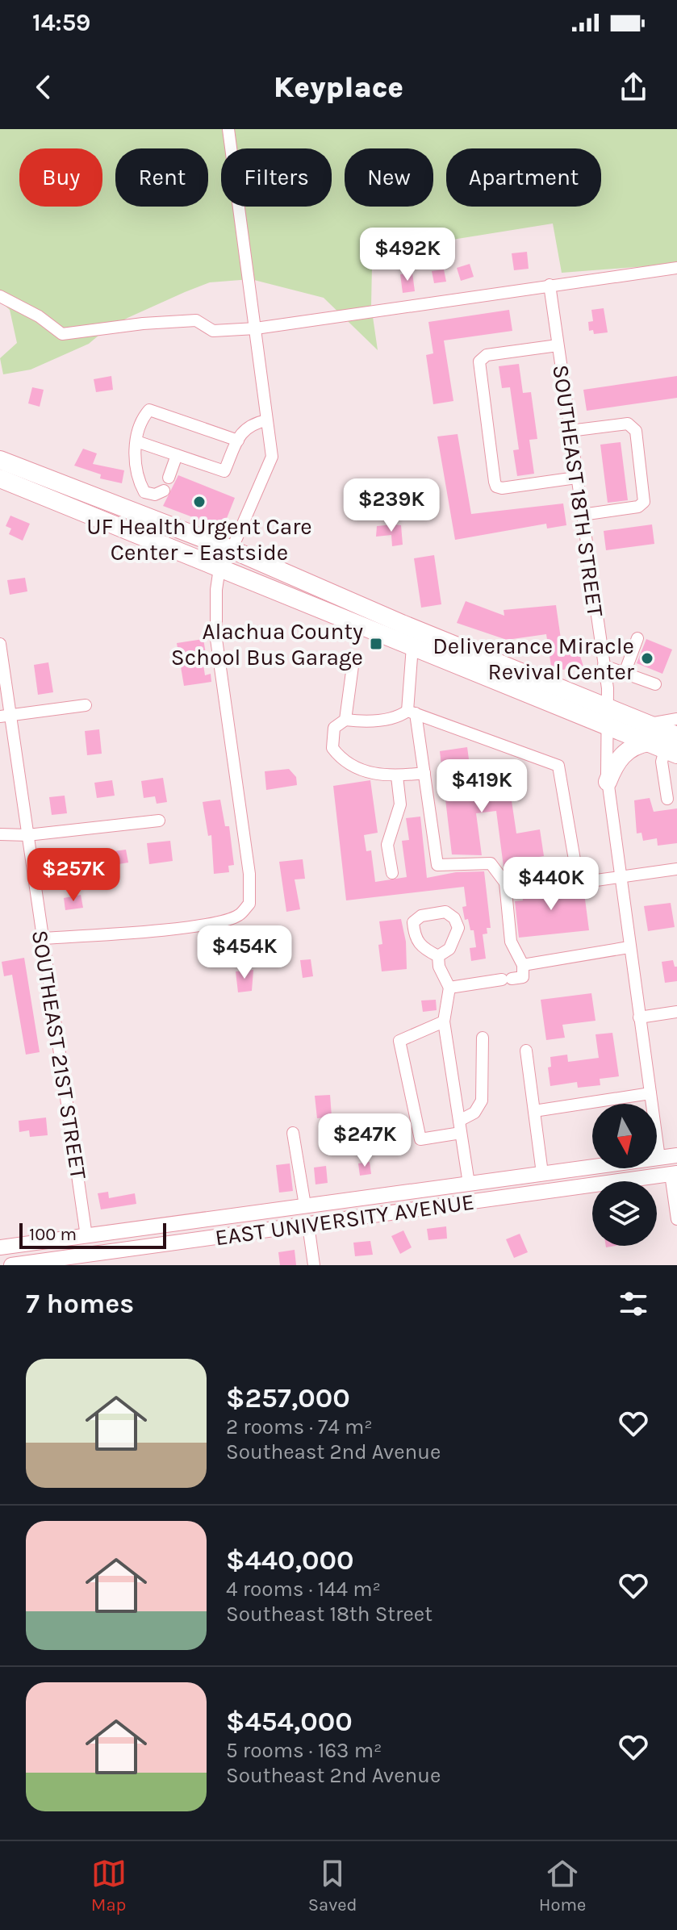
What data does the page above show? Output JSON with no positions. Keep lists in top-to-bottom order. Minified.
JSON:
{"streets":{"main road":["EAST UNIVERSITY AVENUE"],"street":["SOUTHEAST 18TH STREET","SOUTHEAST 21ST STREET"]},"crossings":[["SOUTHEAST 18TH STREET","EAST UNIVERSITY AVENUE"],["SOUTHEAST 21ST STREET","EAST UNIVERSITY AVENUE"]],"places":{"other":["UF Health Urgent Care Center – Eastside","Deliverance Miracle Revival Center"],"transit":["Alachua County School Bus Garage"]},"scale_bar":"100 m","north":"bottom","page":{"status":"14:59","header":"Keyplace","chip":["Buy","Rent","Filters","New","Apartment"],"price":["$492K","$239K","$419K","$257K","$440K","$454K","$247K"],"scale":"100 m","heading":"7 homes","list":[{"name":"$257,000","note":"2 rooms · 74 m² · Southeast 2nd Avenue"},{"name":"$440,000","note":"4 rooms · 144 m² · Southeast 18th Street"},{"name":"$454,000","note":"5 rooms · 163 m² · Southeast 2nd Avenue"}],"tabs":["Map","Saved","Home"]}}
